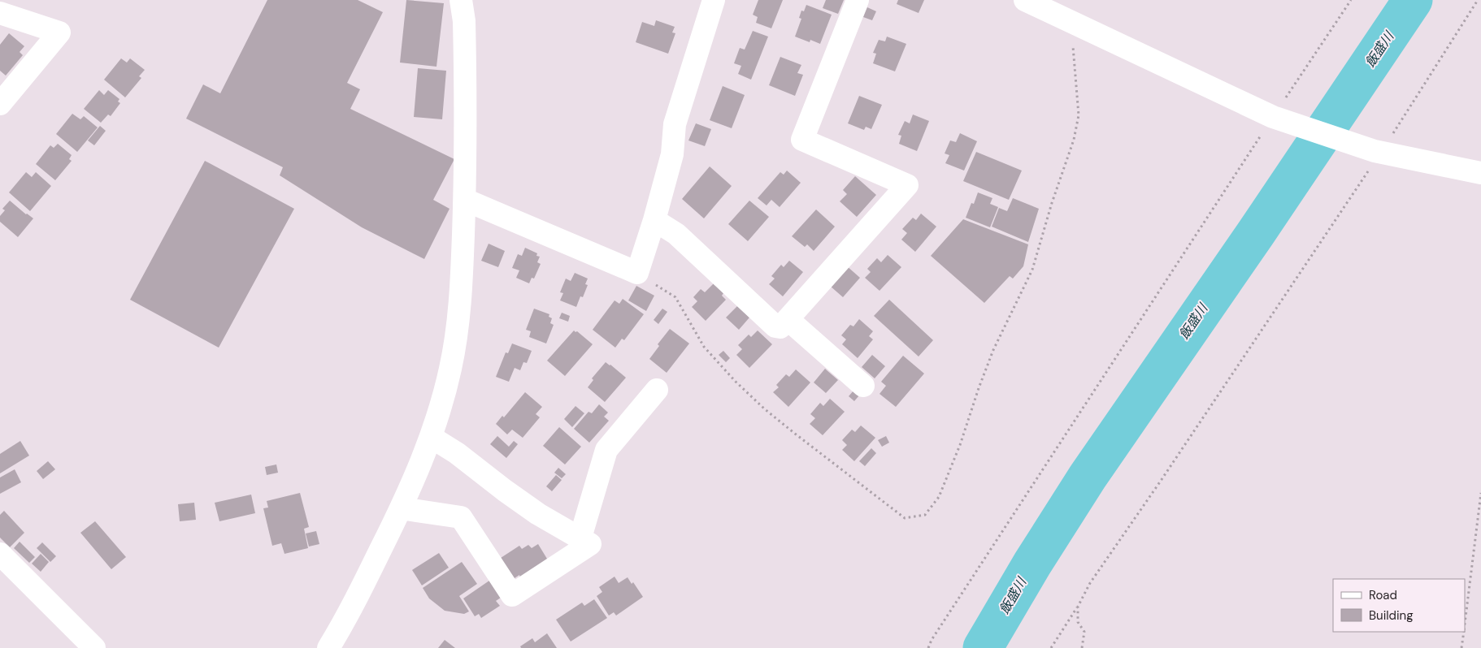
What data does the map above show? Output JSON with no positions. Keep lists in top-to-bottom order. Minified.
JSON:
{"water":["飯盛川"],"legend":["Road","Building"]}
